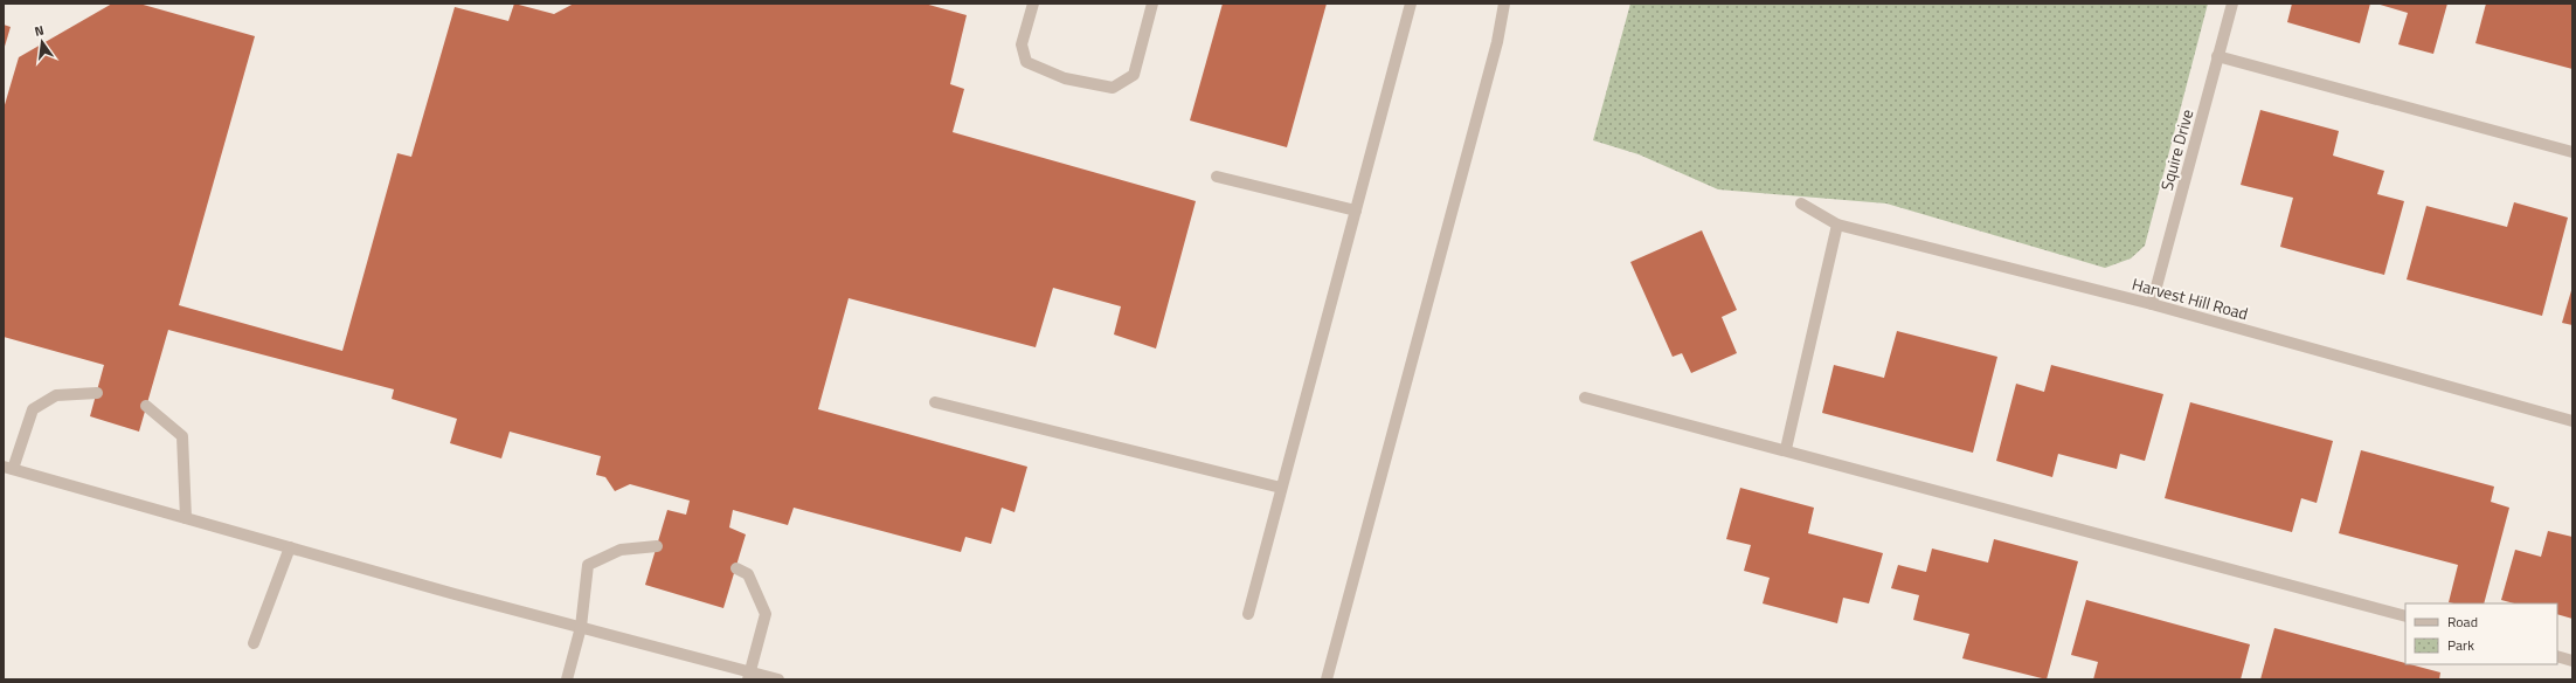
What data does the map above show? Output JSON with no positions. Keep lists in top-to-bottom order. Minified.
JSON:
{"streets":{"street":["Squire Drive","Harvest Hill Road"]},"crossings":[["Squire Drive","Harvest Hill Road"]],"legend":["Road","Park"],"north":"top"}
